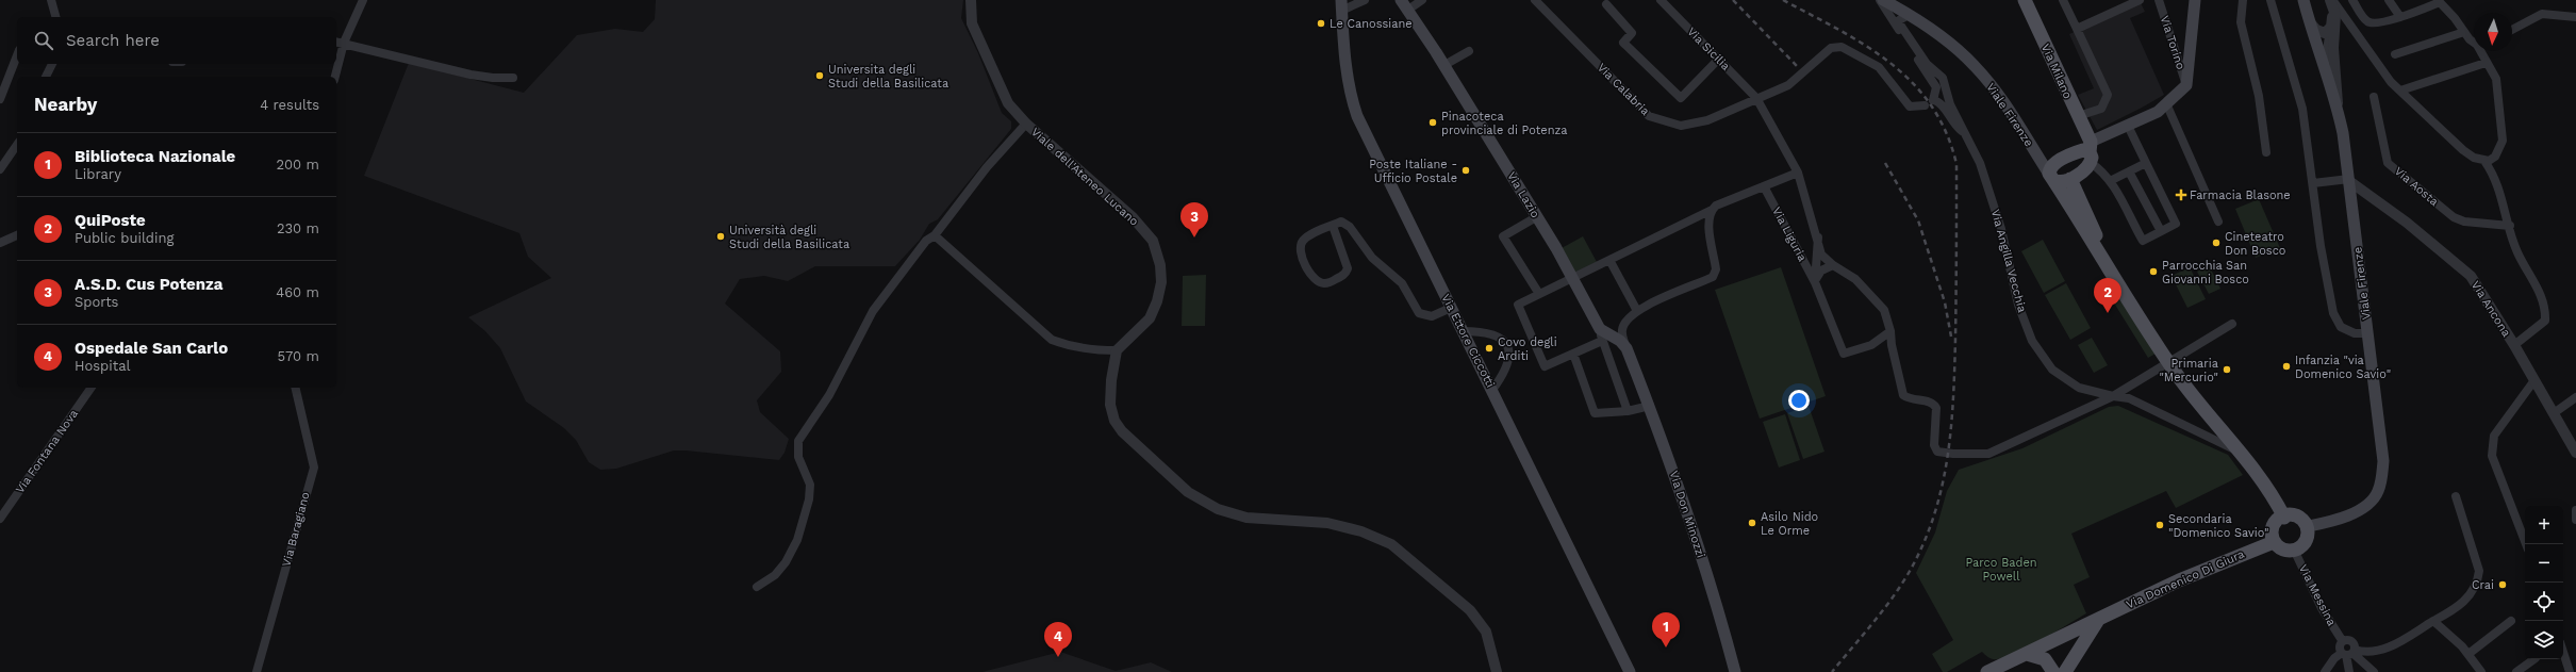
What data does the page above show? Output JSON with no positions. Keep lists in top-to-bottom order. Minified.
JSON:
{"streets":{"main road":["Via Milano","Viale Firenze","Via Lazio","Via Ettore Ciccotti","Via Don Minozzi","Via Domenico Di Giura"],"street":["Via Torino","Via Sicilia","Via Calabria","Viale dell'Ateneo Lucano","Via Aosta","Via Liguria","Via Angilla Vecchia","Via Ancona","Via Fontana Nova","Via Baragiano","Via Messina"]},"crossings":[["Via Sicilia","Via Calabria"],["Via Sicilia","Via Liguria"],["Via Sicilia","Via Angilla Vecchia"],["Viale Firenze","Via Angilla Vecchia"],["Viale Firenze","Via Ancona"],["Viale Firenze","Via Domenico Di Giura"],["Viale Firenze","Via Messina"],["Via Domenico Di Giura","Via Messina"]],"parks":["Parco Baden Powell"],"places":{"other":["Le Canossiane","Universita degli Studi della Basilicata","Pinacoteca provinciale di Potenza","Poste Italiane - Ufficio Postale","Università degli Studi della Basilicata","Cineteatro Don Bosco","Parrocchia San Giovanni Bosco","Covo degli Arditi","Infanzia \"via Domenico Savio\"","Primaria \"Mercurio\"","Asilo Nido Le Orme","Secondaria \"Domenico Savio\"","Crai"],"health":["Farmacia Blasone"]},"north":"bottom","page":{"search":"Search here","heading":["Nearby","4 results"],"list":[{"mark":"1","name":"Biblioteca Nazionale","note":"Library","value":"200 m"},{"mark":"2","name":"QuiPoste","note":"Public building","value":"230 m"},{"mark":"3","name":"A.S.D. Cus Potenza","note":"Sports","value":"460 m"},{"mark":"4","name":"Ospedale San Carlo","note":"Hospital","value":"570 m"}],"pins":["3","2","1","4"],"map_buttons":["+","−"]}}
